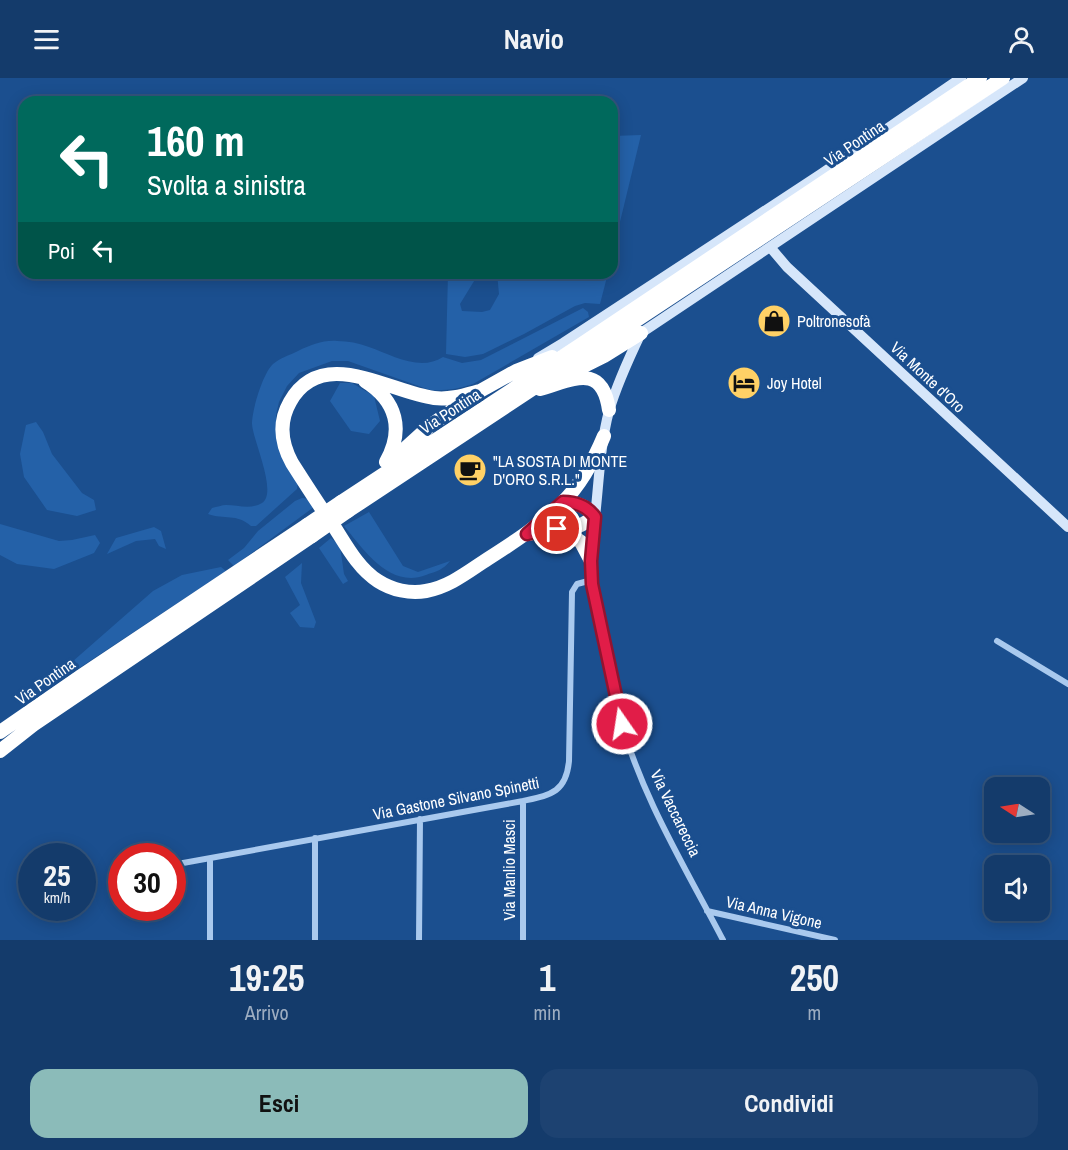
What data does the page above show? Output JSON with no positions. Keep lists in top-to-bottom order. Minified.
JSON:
{"streets":{"highway":["Via Pontina"],"street":["Via Monte d'Oro","Via Gastone Silvano Spinetti","Via Vaccareccia","Via Manlio Masci","Via Anna Vigone"]},"crossings":[["Via Gastone Silvano Spinetti","Via Vaccareccia"],["Via Gastone Silvano Spinetti","Via Manlio Masci"],["Via Vaccareccia","Via Anna Vigone"]],"places":{"shop":["Poltronesofà"],"hotel":["Joy Hotel"],"cafe":["\"LA SOSTA DI MONTE D'ORO S.R.L.\""]},"north":"left","page":{"header":"Navio","turn":["160 m","Svolta a sinistra"],"then":"Poi","speed":"25 km/h","limit":"30","eta":["19:25","Arrivo","1","min","250","m"],"buttons":["Esci","Condividi"]}}
